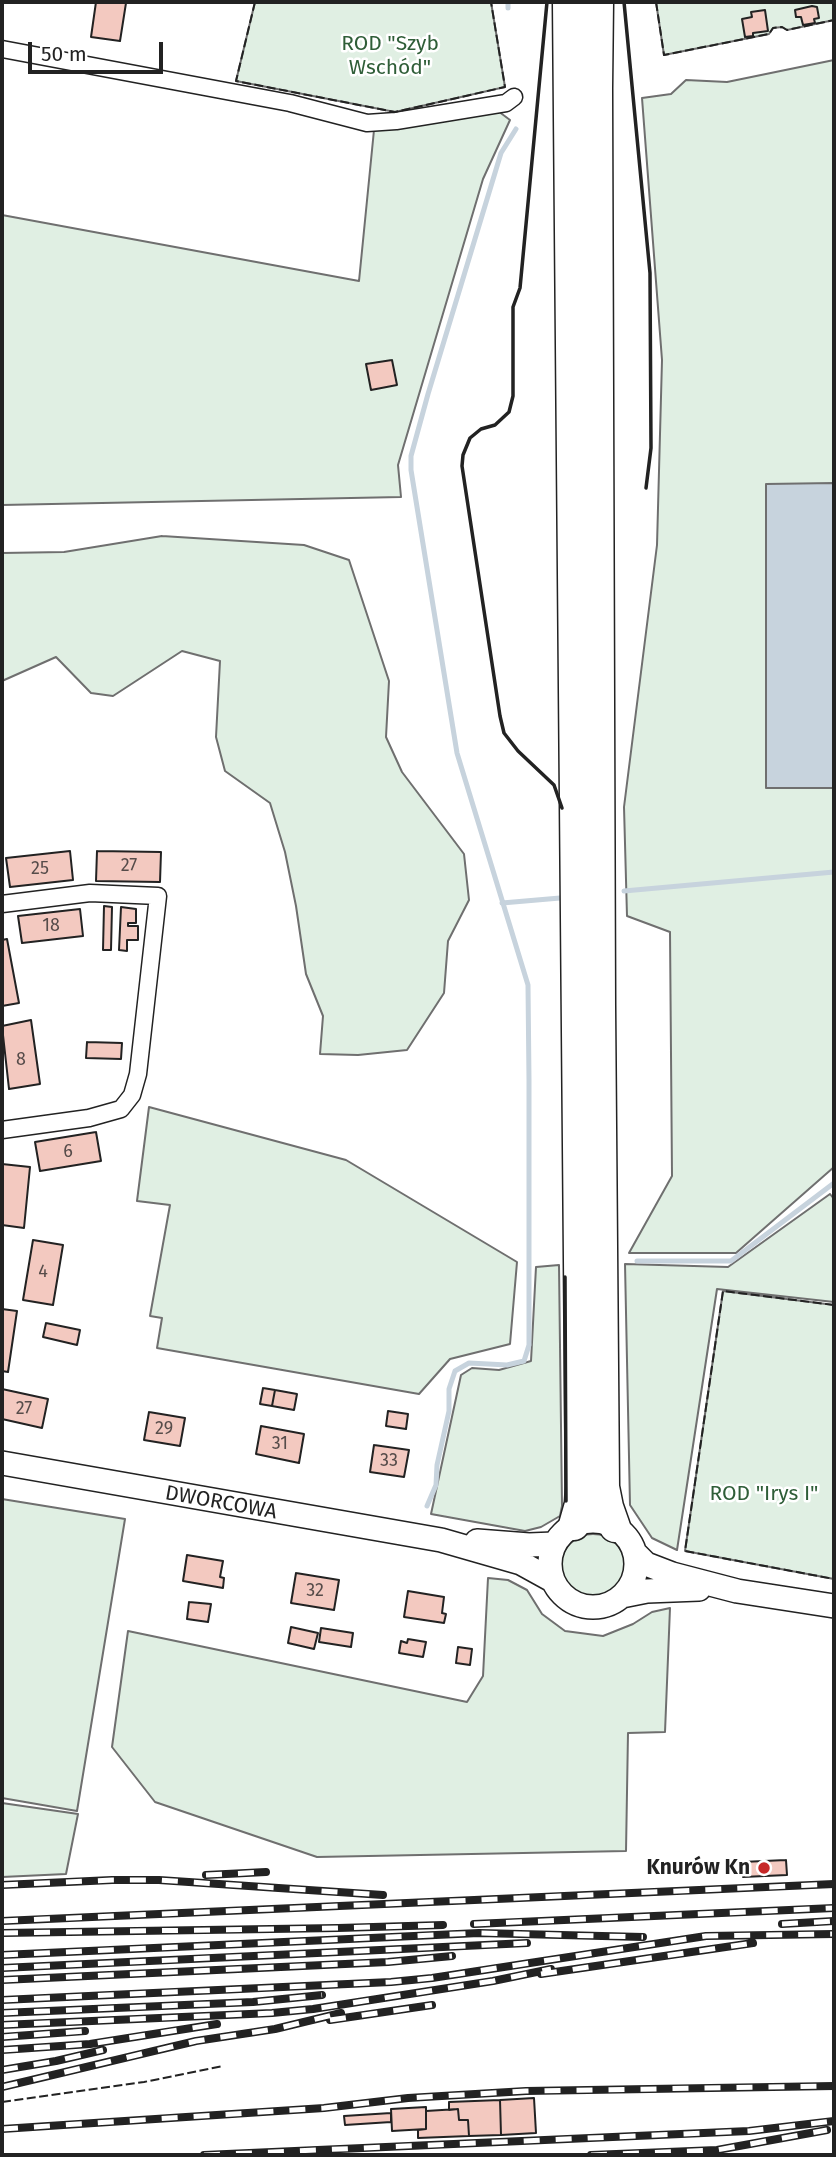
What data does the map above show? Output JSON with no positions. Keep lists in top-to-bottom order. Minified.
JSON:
{"streets":{"main road":["DWORCOWA"]},"parks":["ROD \"Szyb Wschód\"","ROD \"Irys I\""],"places":["Knurów Kn"],"house_numbers":["27","25","18","8","6","4","27","29","31","33","32"],"scale_bar":"50 m"}
